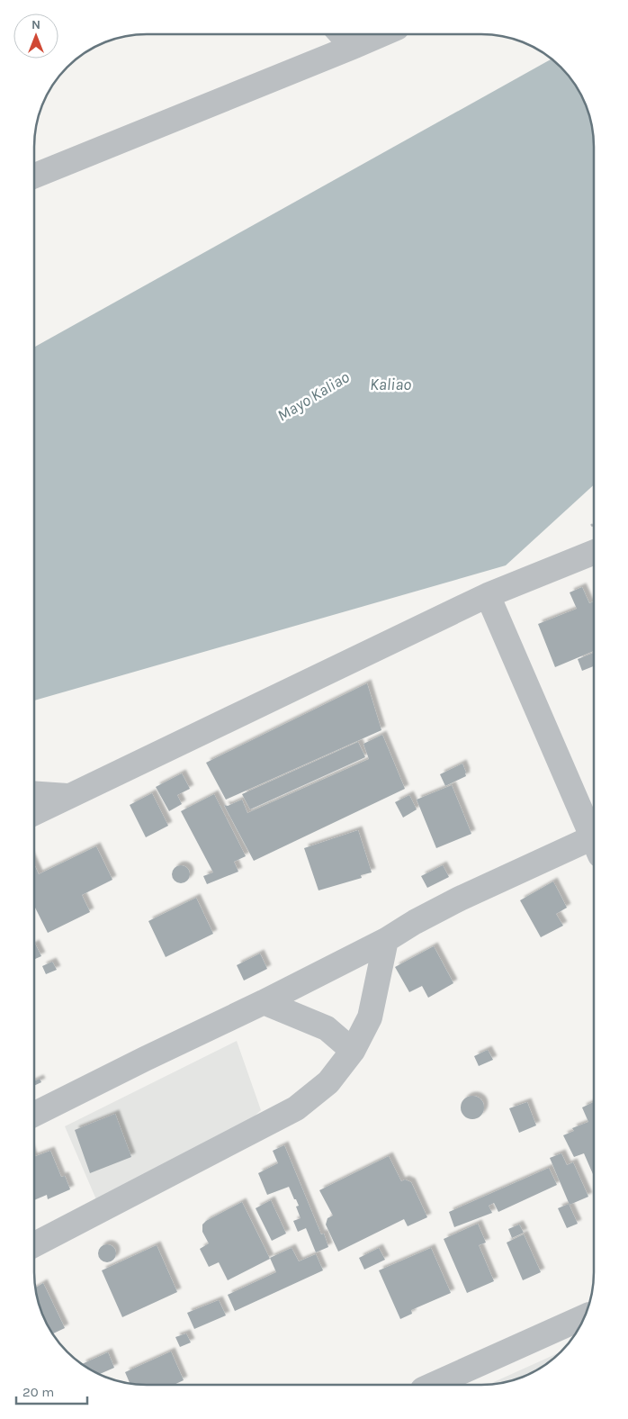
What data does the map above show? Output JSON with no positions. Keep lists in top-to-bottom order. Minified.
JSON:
{"water":["Kaliao","Mayo Kaliao"],"scale_bar":"20 m","north":"top"}
